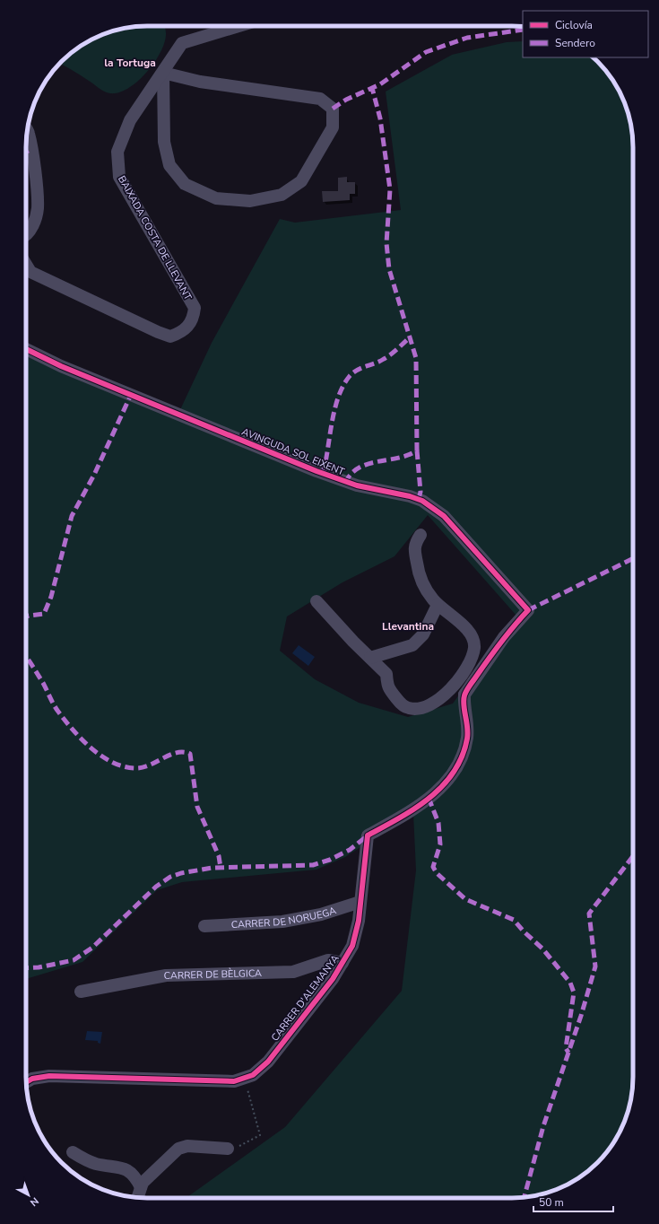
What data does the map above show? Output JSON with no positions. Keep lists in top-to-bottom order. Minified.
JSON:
{"streets":{"street":["BAIXADA COSTA DE LLEVANT","AVINGUDA SOL EIXENT","CARRER DE NORUEGA","CARRER DE BÈLGICA","CARRER D'ALEMANYA"]},"crossings":[["AVINGUDA SOL EIXENT","CARRER D'ALEMANYA"],["CARRER DE NORUEGA","CARRER D'ALEMANYA"],["CARRER DE BÈLGICA","CARRER D'ALEMANYA"]],"districts":["la Tortuga","Llevantina"],"legend":["Ciclovía","Sendero"],"scale_bar":"50 m","north":"bottom right"}
